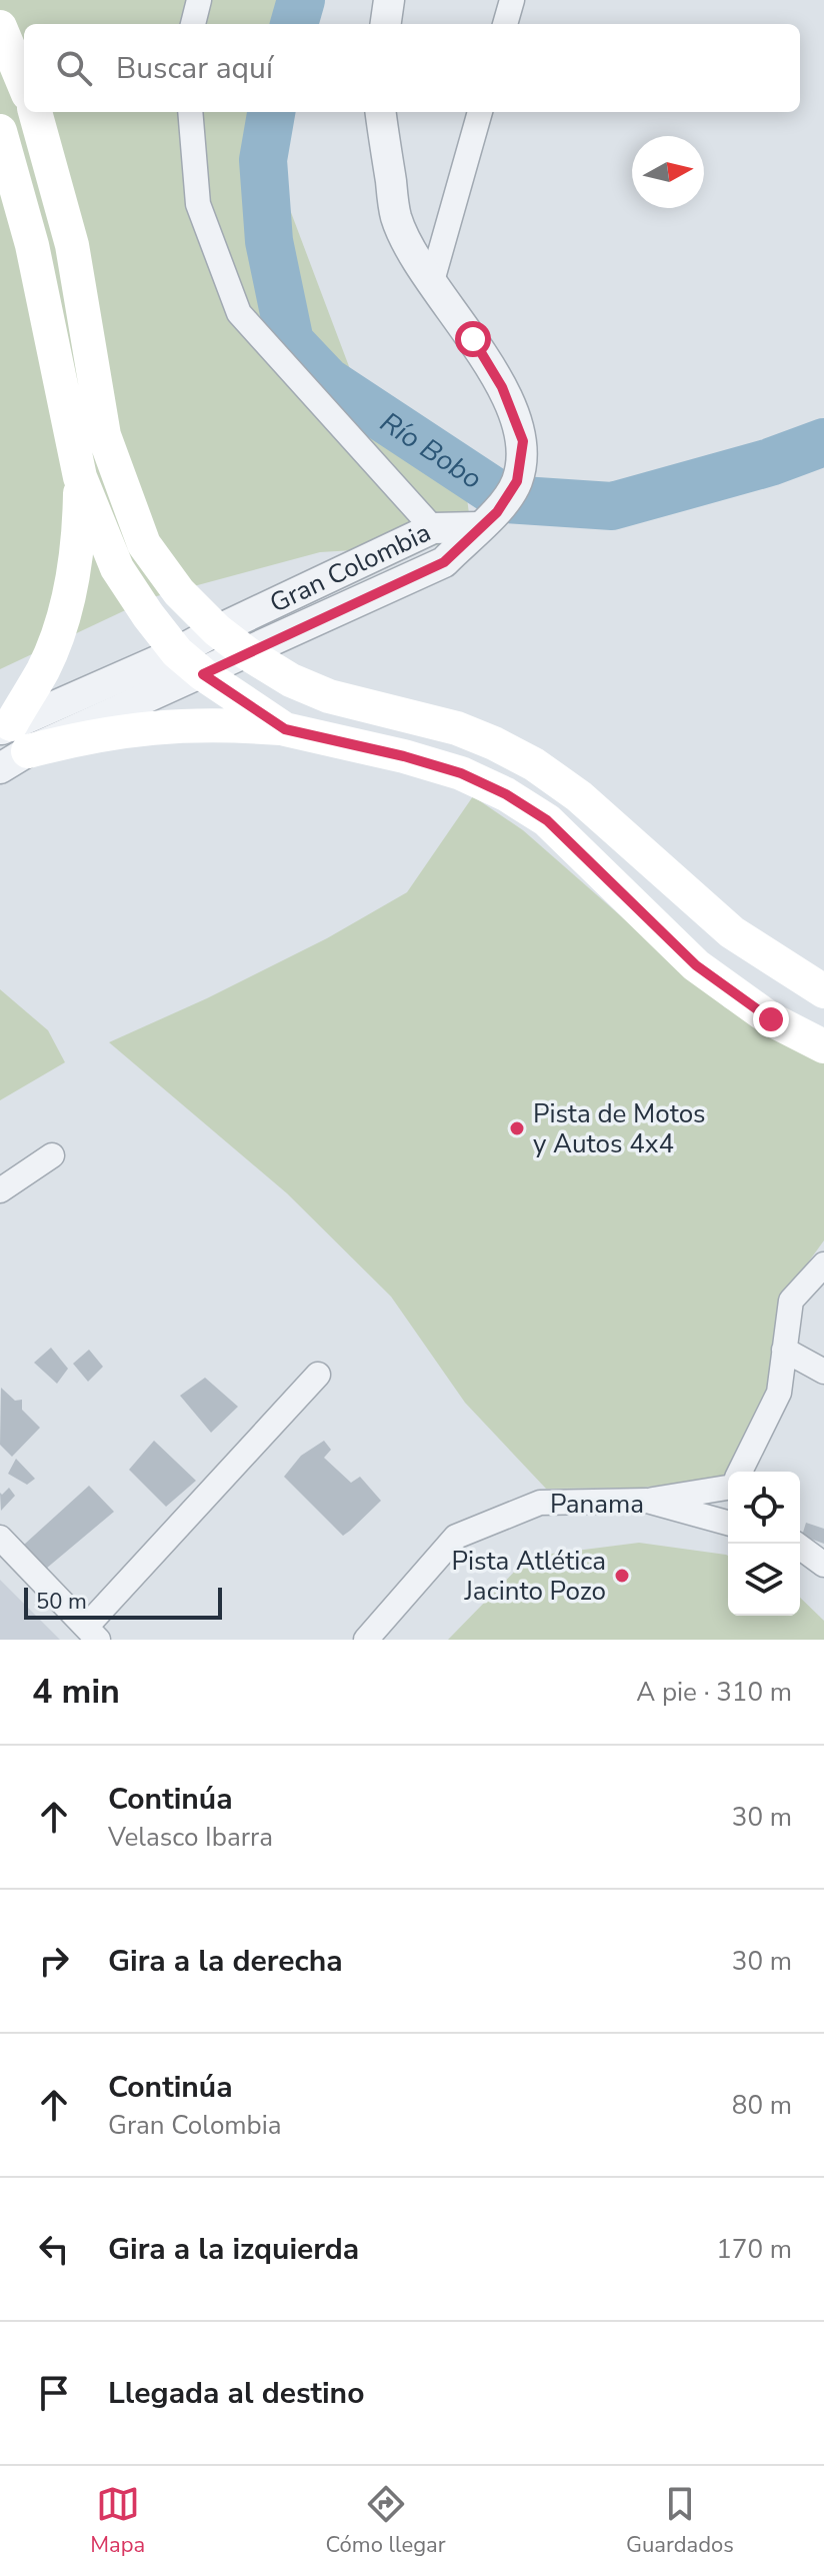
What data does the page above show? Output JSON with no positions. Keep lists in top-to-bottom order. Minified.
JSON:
{"streets":{"street":["Gran Colombia","Panama"]},"water":["Río Bobo"],"places":["Pista de Motos y Autos 4x4","Pista Atlética Jacinto Pozo"],"scale_bar":"50 m","north":"right","page":{"search":"Buscar aquí","scale":"50 m","heading":["4 min","A pie · 310 m"],"list":[["Continúa","Velasco Ibarra","30 m"],["Gira a la derecha","30 m"],["Continúa","Gran Colombia","80 m"],["Gira a la izquierda","170 m"],"Llegada al destino"],"nav":["Mapa","Cómo llegar","Guardados"]}}
